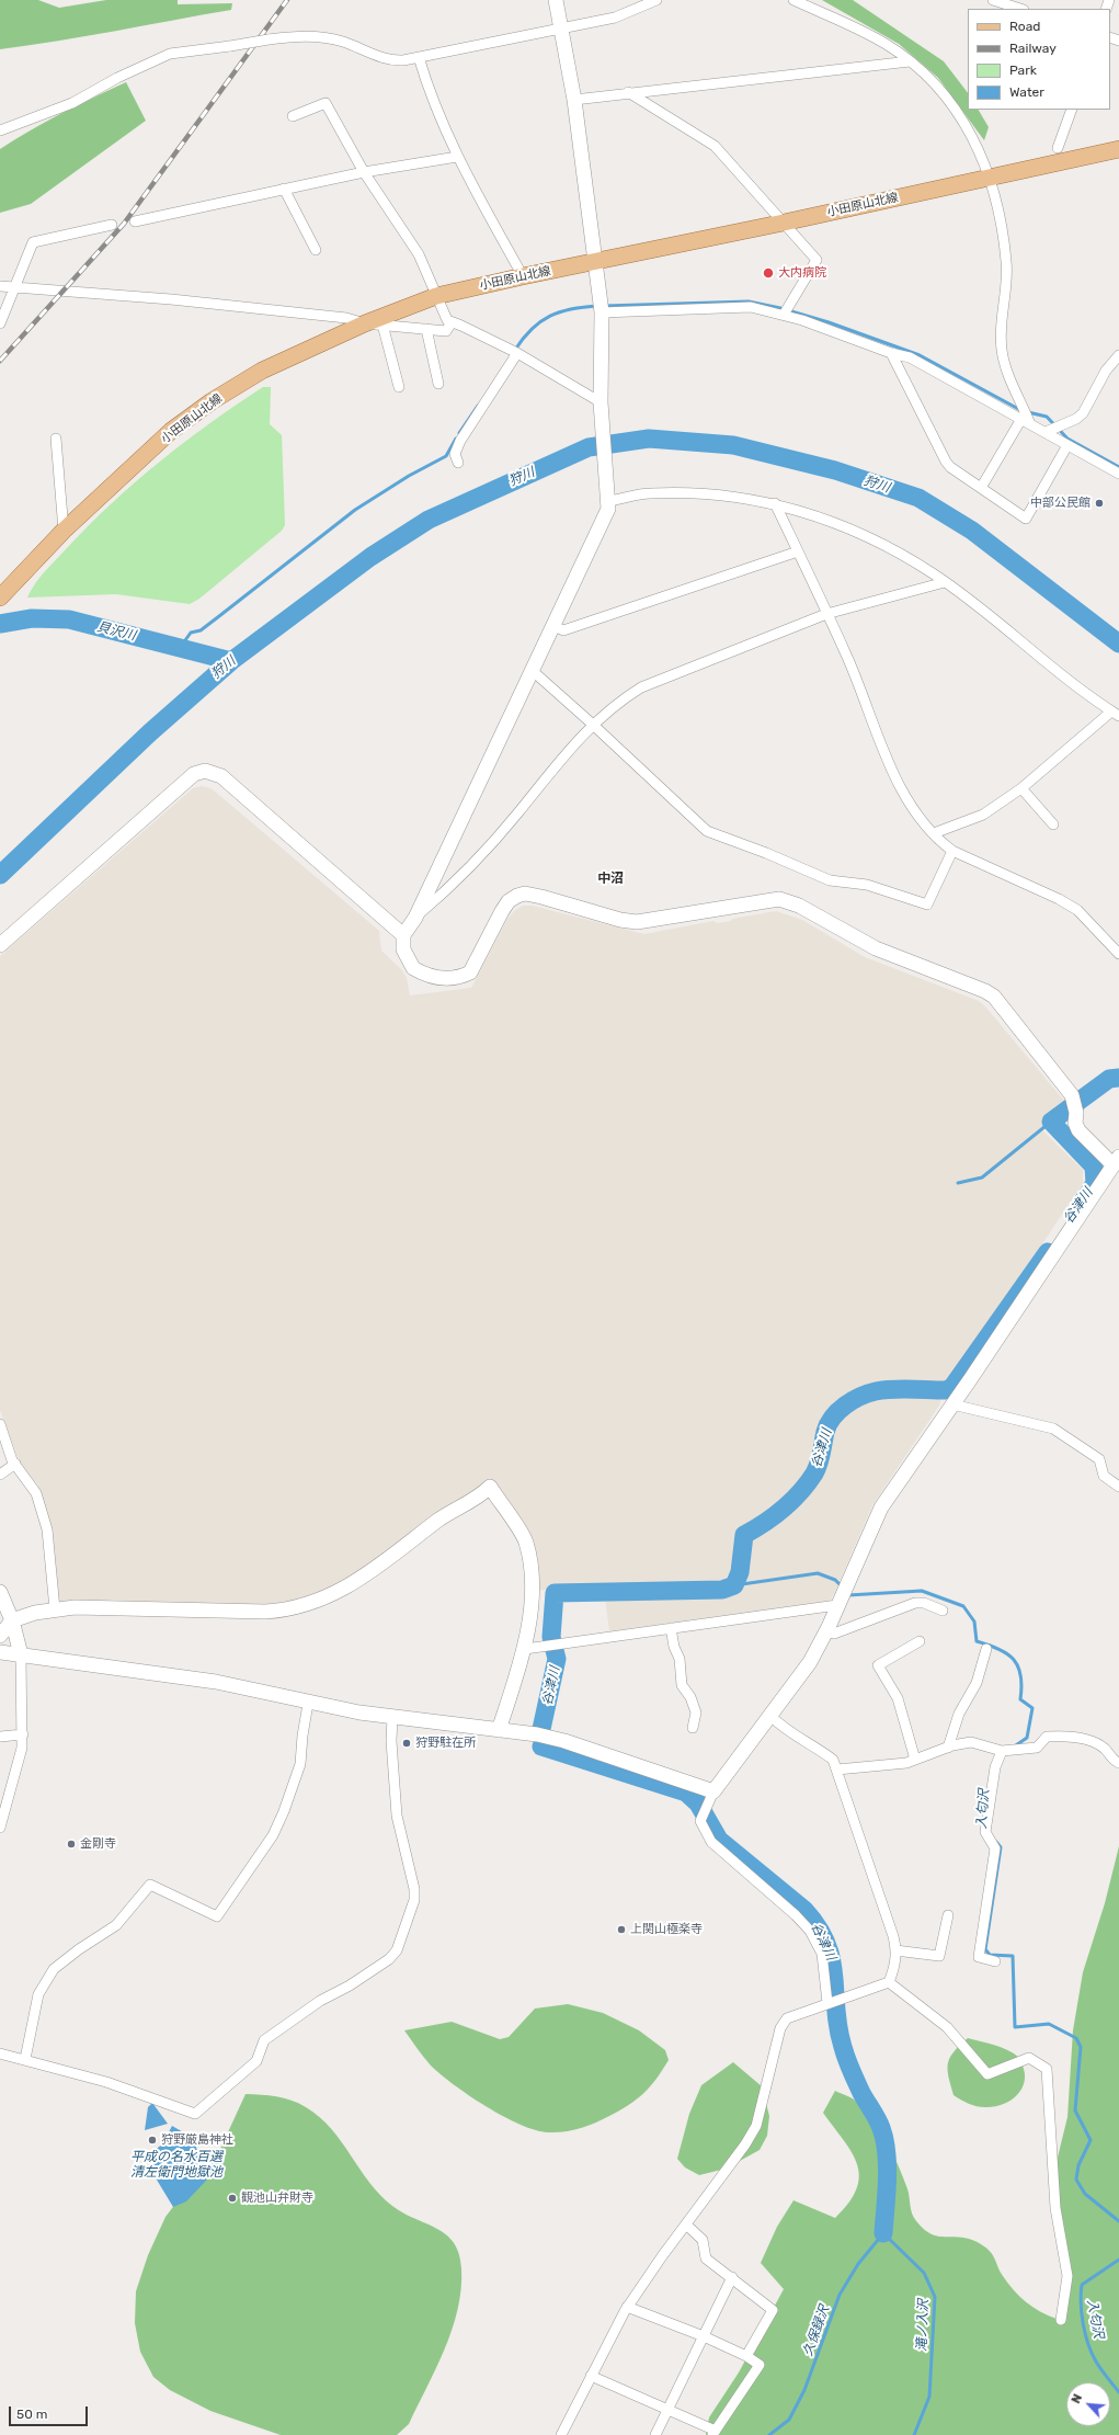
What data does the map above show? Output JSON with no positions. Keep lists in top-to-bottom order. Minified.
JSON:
{"streets":{"main road":["小田原山北線"]},"districts":["中沼"],"water":["狩川","貝沢川","谷津川","入匂沢","平成の名水百選 清左衛門地獄池","滝ノ入沢","久保録沢"],"places":["大内病院","中部公民館","狩野駐在所","金剛寺","上関山極楽寺","狩野厳島神社","観池山弁財寺"],"legend":["Road","Railway","Park","Water"],"scale_bar":"50 m","north":"top left"}
